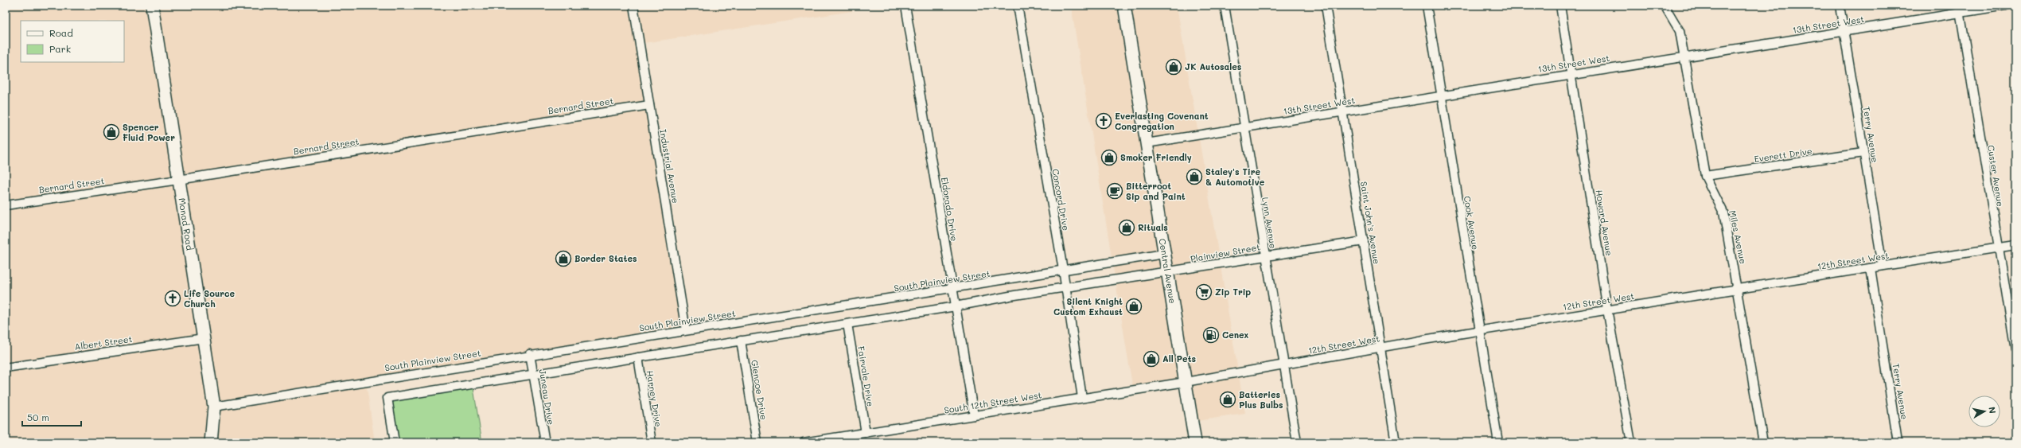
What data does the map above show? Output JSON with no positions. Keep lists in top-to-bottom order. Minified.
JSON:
{"streets":{"main road":["Monad Road","Central Avenue"],"street":["13th Street West","Bernard Street","Terry Avenue","Everett Drive","Industrial Avenue","Custer Avenue","Concord Drive","Eldorado Drive","Lynn Avenue","Saint John's Avenue","Cook Avenue","Howard Avenue","Miles Avenue","Plainview Street","12th Street West","South Plainview Street","Albert Street","Fairvale Drive","Glencoe Drive","Juneau Drive","Harney Drive","South 12th Street West"]},"crossings":[["13th Street West","Terry Avenue"],["13th Street West","Custer Avenue"],["13th Street West","Lynn Avenue"],["13th Street West","Saint John's Avenue"],["13th Street West","Cook Avenue"],["13th Street West","Howard Avenue"],["13th Street West","Miles Avenue"],["13th Street West","Central Avenue"],["Bernard Street","Industrial Avenue"],["Bernard Street","Monad Road"],["Terry Avenue","Everett Drive"],["Terry Avenue","12th Street West"],["Everett Drive","Miles Avenue"],["Industrial Avenue","South Plainview Street"],["Custer Avenue","12th Street West"],["Concord Drive","South Plainview Street"],["Concord Drive","South 12th Street West"],["Eldorado Drive","South Plainview Street"],["Eldorado Drive","South 12th Street West"],["Lynn Avenue","Plainview Street"],["Lynn Avenue","12th Street West"],["Saint John's Avenue","Plainview Street"],["Saint John's Avenue","12th Street West"],["Cook Avenue","12th Street West"],["Howard Avenue","12th Street West"],["Monad Road","South Plainview Street"],["Monad Road","Albert Street"],["Miles Avenue","12th Street West"],["Plainview Street","Central Avenue"],["12th Street West","Central Avenue"],["12th Street West","South 12th Street West"],["Central Avenue","South Plainview Street"],["Central Avenue","South 12th Street West"],["South Plainview Street","Juneau Drive"],["Fairvale Drive","South 12th Street West"]],"places":{"shop":["JK Autosales","Spencer Fluid Power","Smoker Friendly","Staley's Tire & Automotive","Rituals","Border States","Silent Knight Custom Exhaust","All Pets","Batteries Plus Bulbs"],"church":["Everlasting Covenant Congregation","Life Source Church"],"cafe":["Bitterroot Sip and Paint"],"supermarket":["Zip Trip"],"fuel station":["Cenex"]},"legend":["Road","Park"],"scale_bar":"50 m","north":"right"}
